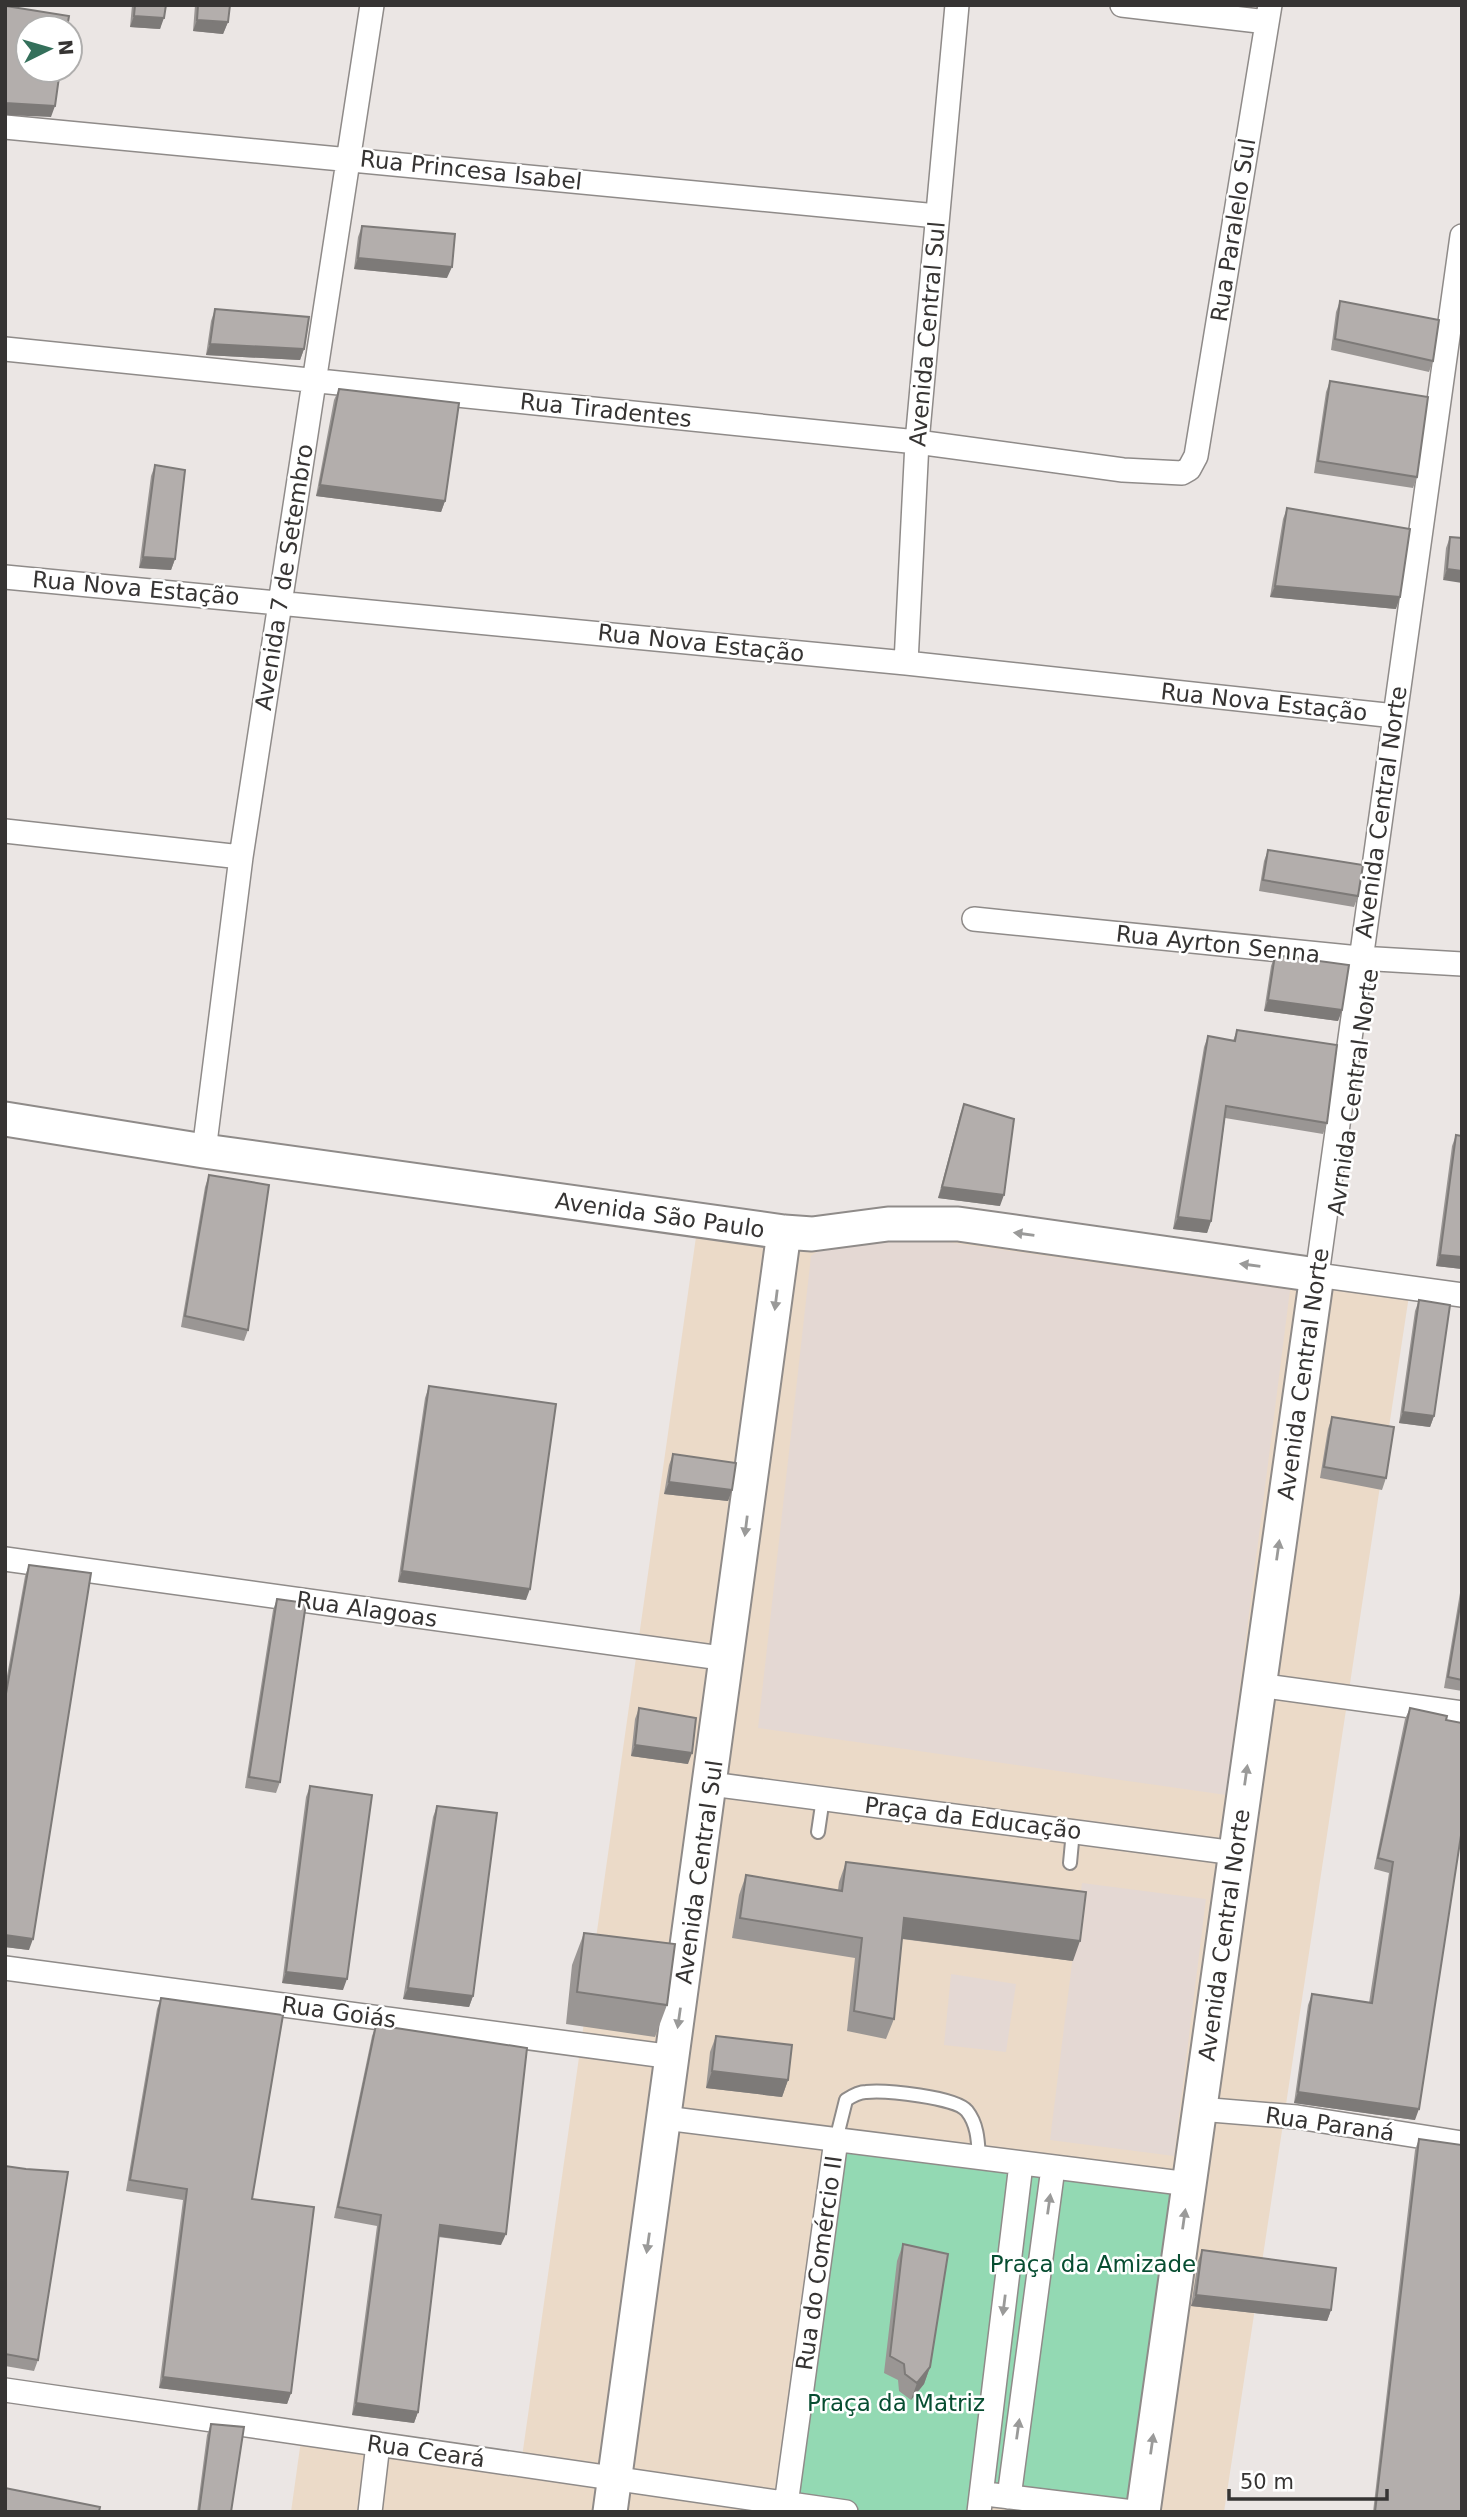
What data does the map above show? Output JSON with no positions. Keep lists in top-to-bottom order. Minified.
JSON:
{"streets":{"main road":["Avenida Central Sul","Avenida Central Norte","Avenida São Paulo"],"street":["Rua Princesa Isabel","Rua Paralelo Sul","Rua Tiradentes","Avenida 7 de Setembro","Rua Nova Estação","Rua Ayrton Senna","Avrnida Central Norte","Rua Alagoas","Praça da Educação","Rua Goiás","Rua Paraná","Rua do Comércio II","Rua Ceará"]},"crossings":[["Rua Princesa Isabel","Avenida Central Sul"],["Rua Princesa Isabel","Avenida 7 de Setembro"],["Rua Paralelo Sul","Rua Tiradentes"],["Avenida Central Sul","Rua Tiradentes"],["Avenida Central Sul","Rua Nova Estação"],["Avenida Central Sul","Avenida São Paulo"],["Avenida Central Sul","Rua Alagoas"],["Avenida Central Sul","Praça da Educação"],["Avenida Central Sul","Rua Goiás"],["Avenida Central Sul","Rua Ceará"],["Rua Tiradentes","Avenida 7 de Setembro"],["Avenida 7 de Setembro","Rua Nova Estação"],["Avenida 7 de Setembro","Avenida São Paulo"],["Rua Nova Estação","Avenida Central Norte"],["Avenida Central Norte","Rua Ayrton Senna"],["Avenida Central Norte","Avrnida Central Norte"],["Avenida Central Norte","Avenida São Paulo"],["Avenida Central Norte","Praça da Educação"],["Avenida Central Norte","Rua Paraná"],["Rua Ayrton Senna","Avrnida Central Norte"],["Rua do Comércio II","Rua Ceará"]],"one_way":["Avenida Central Sul","Avenida São Paulo"],"parks":["Praça da Amizade","Praça da Matriz"],"scale_bar":"50 m","north":"right"}
